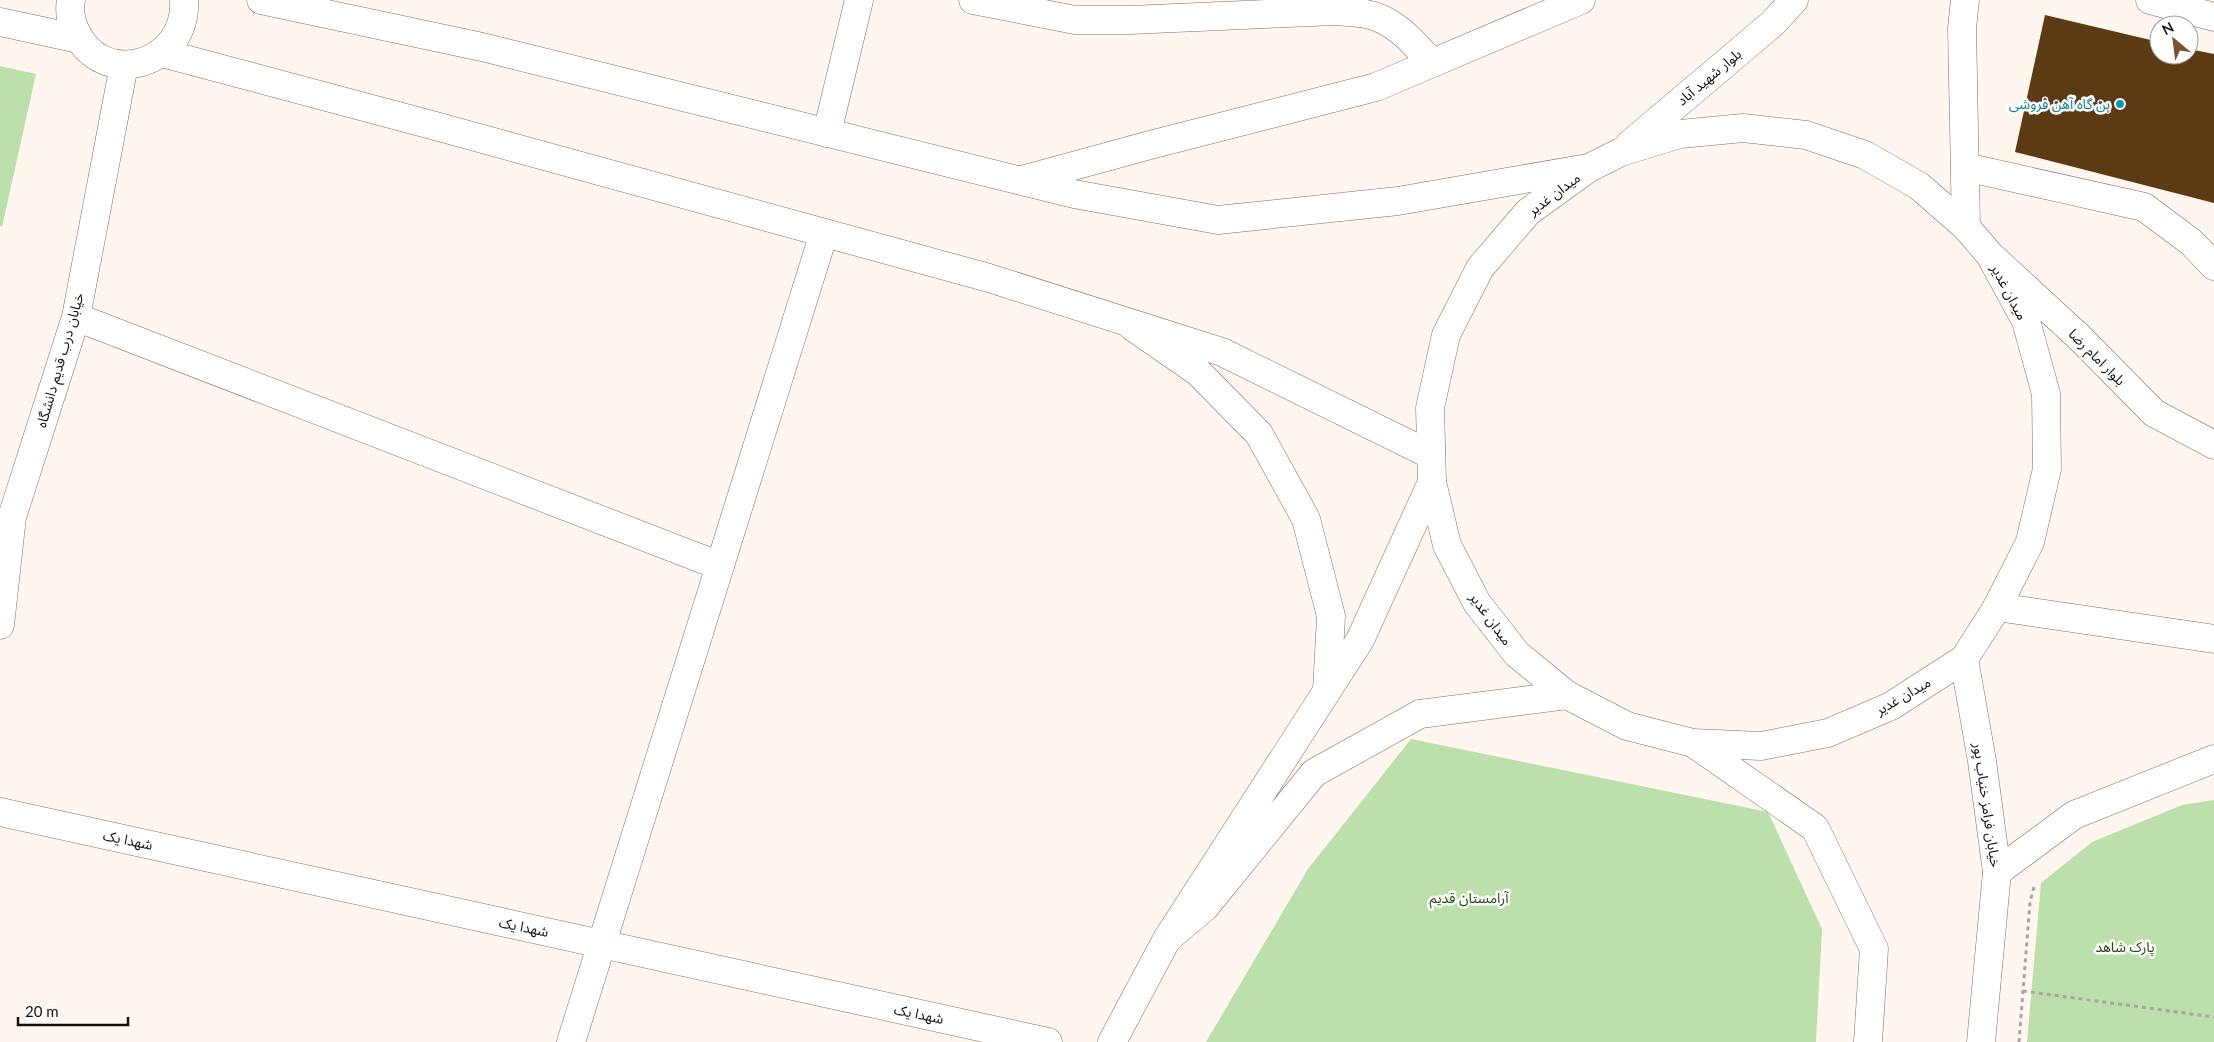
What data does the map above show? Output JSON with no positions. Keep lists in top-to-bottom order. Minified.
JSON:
{"streets":{"street":["بلوار شهید آباد","میدان غدیر","بلوار امام رضا","خیابان درب قدیم دانشگاه","خیابان فرامز خنیاب پور","شهدا یک"]},"crossings":[["بلوار شهید آباد","میدان غدیر"],["میدان غدیر","بلوار امام رضا"],["میدان غدیر","خیابان فرامز خنیاب پور"]],"parks":["آرامستان قدیم","پارک شاهد"],"places":["بن گاه آهن فروشی"],"scale_bar":"20 m","north":"top left"}
